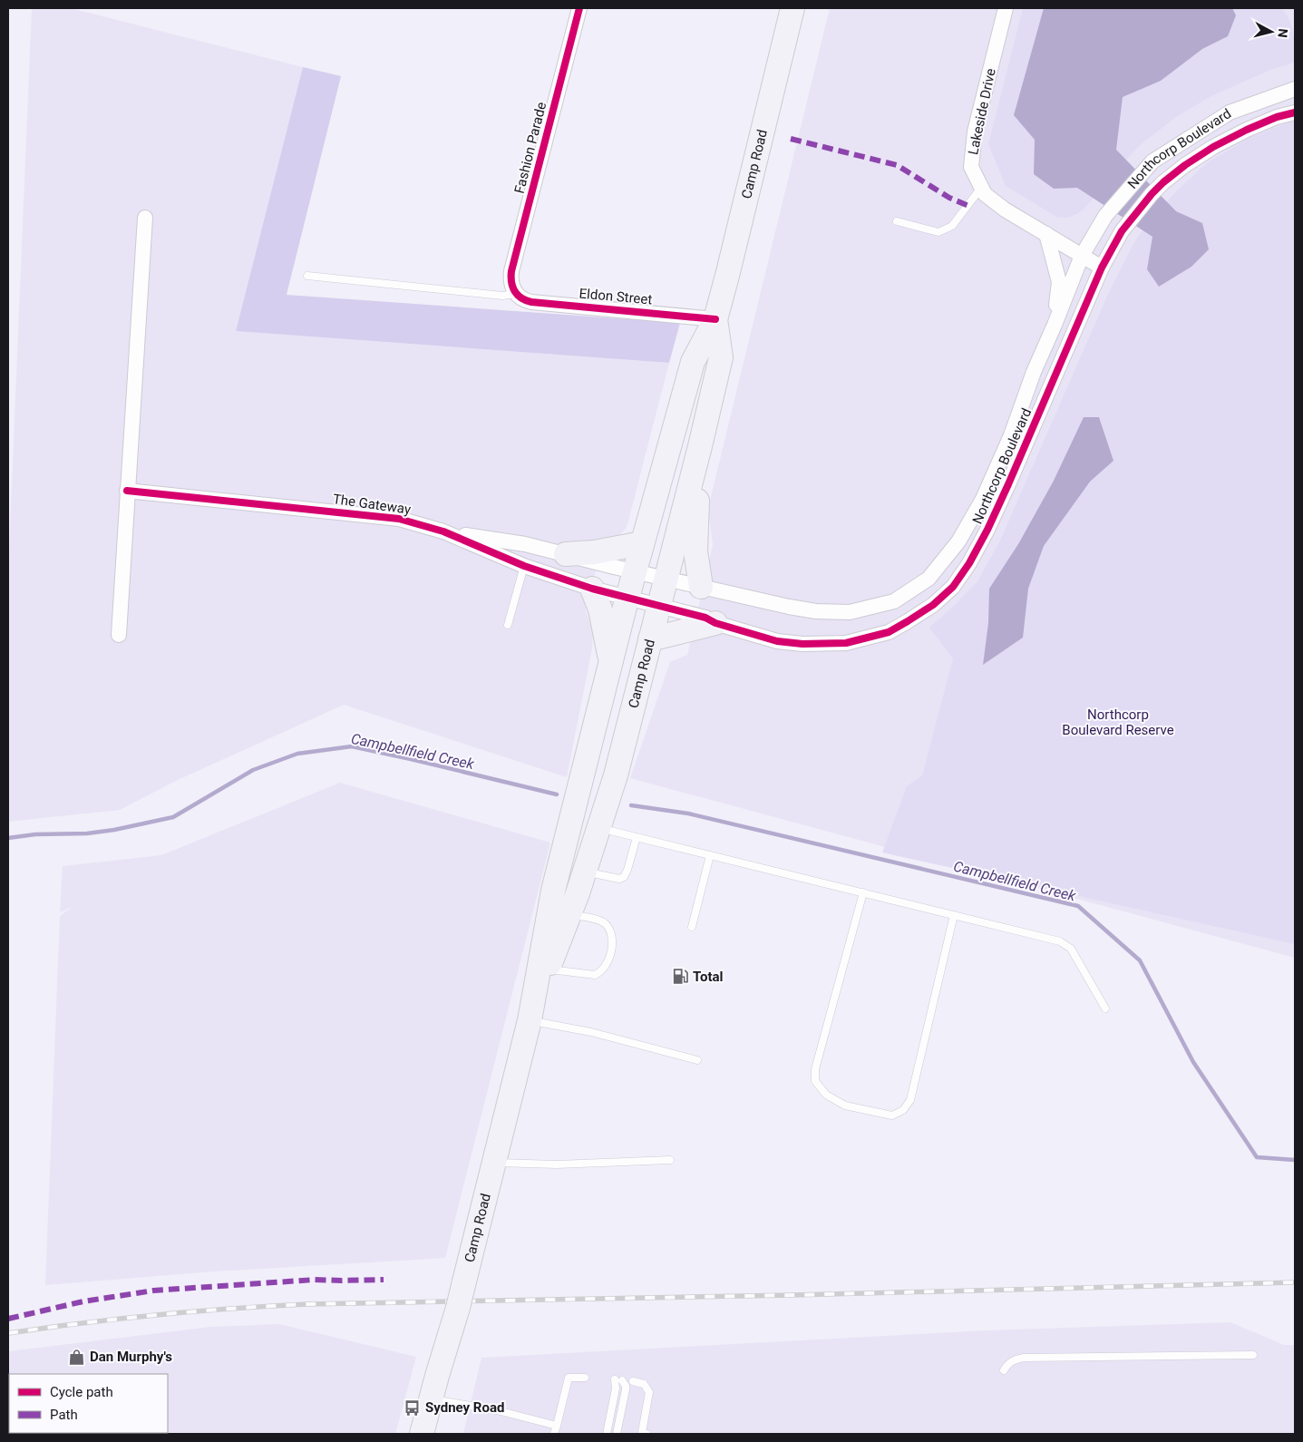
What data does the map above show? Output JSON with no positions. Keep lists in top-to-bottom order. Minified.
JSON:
{"streets":{"main road":["Camp Road"],"street":["Lakeside Drive","Fashion Parade","Northcorp Boulevard","Eldon Street","The Gateway"]},"crossings":[["Lakeside Drive","Northcorp Boulevard"],["Fashion Parade","Eldon Street"],["Northcorp Boulevard","Camp Road"],["Northcorp Boulevard","The Gateway"],["Camp Road","Eldon Street"],["Camp Road","The Gateway"]],"water":["Campbellfield Creek"],"parks":["Northcorp Boulevard Reserve"],"places":{"fuel station":["Total"],"shop":["Dan Murphy's"],"bus stop":["Sydney Road"]},"legend":["Cycle path","Path"],"north":"right"}
